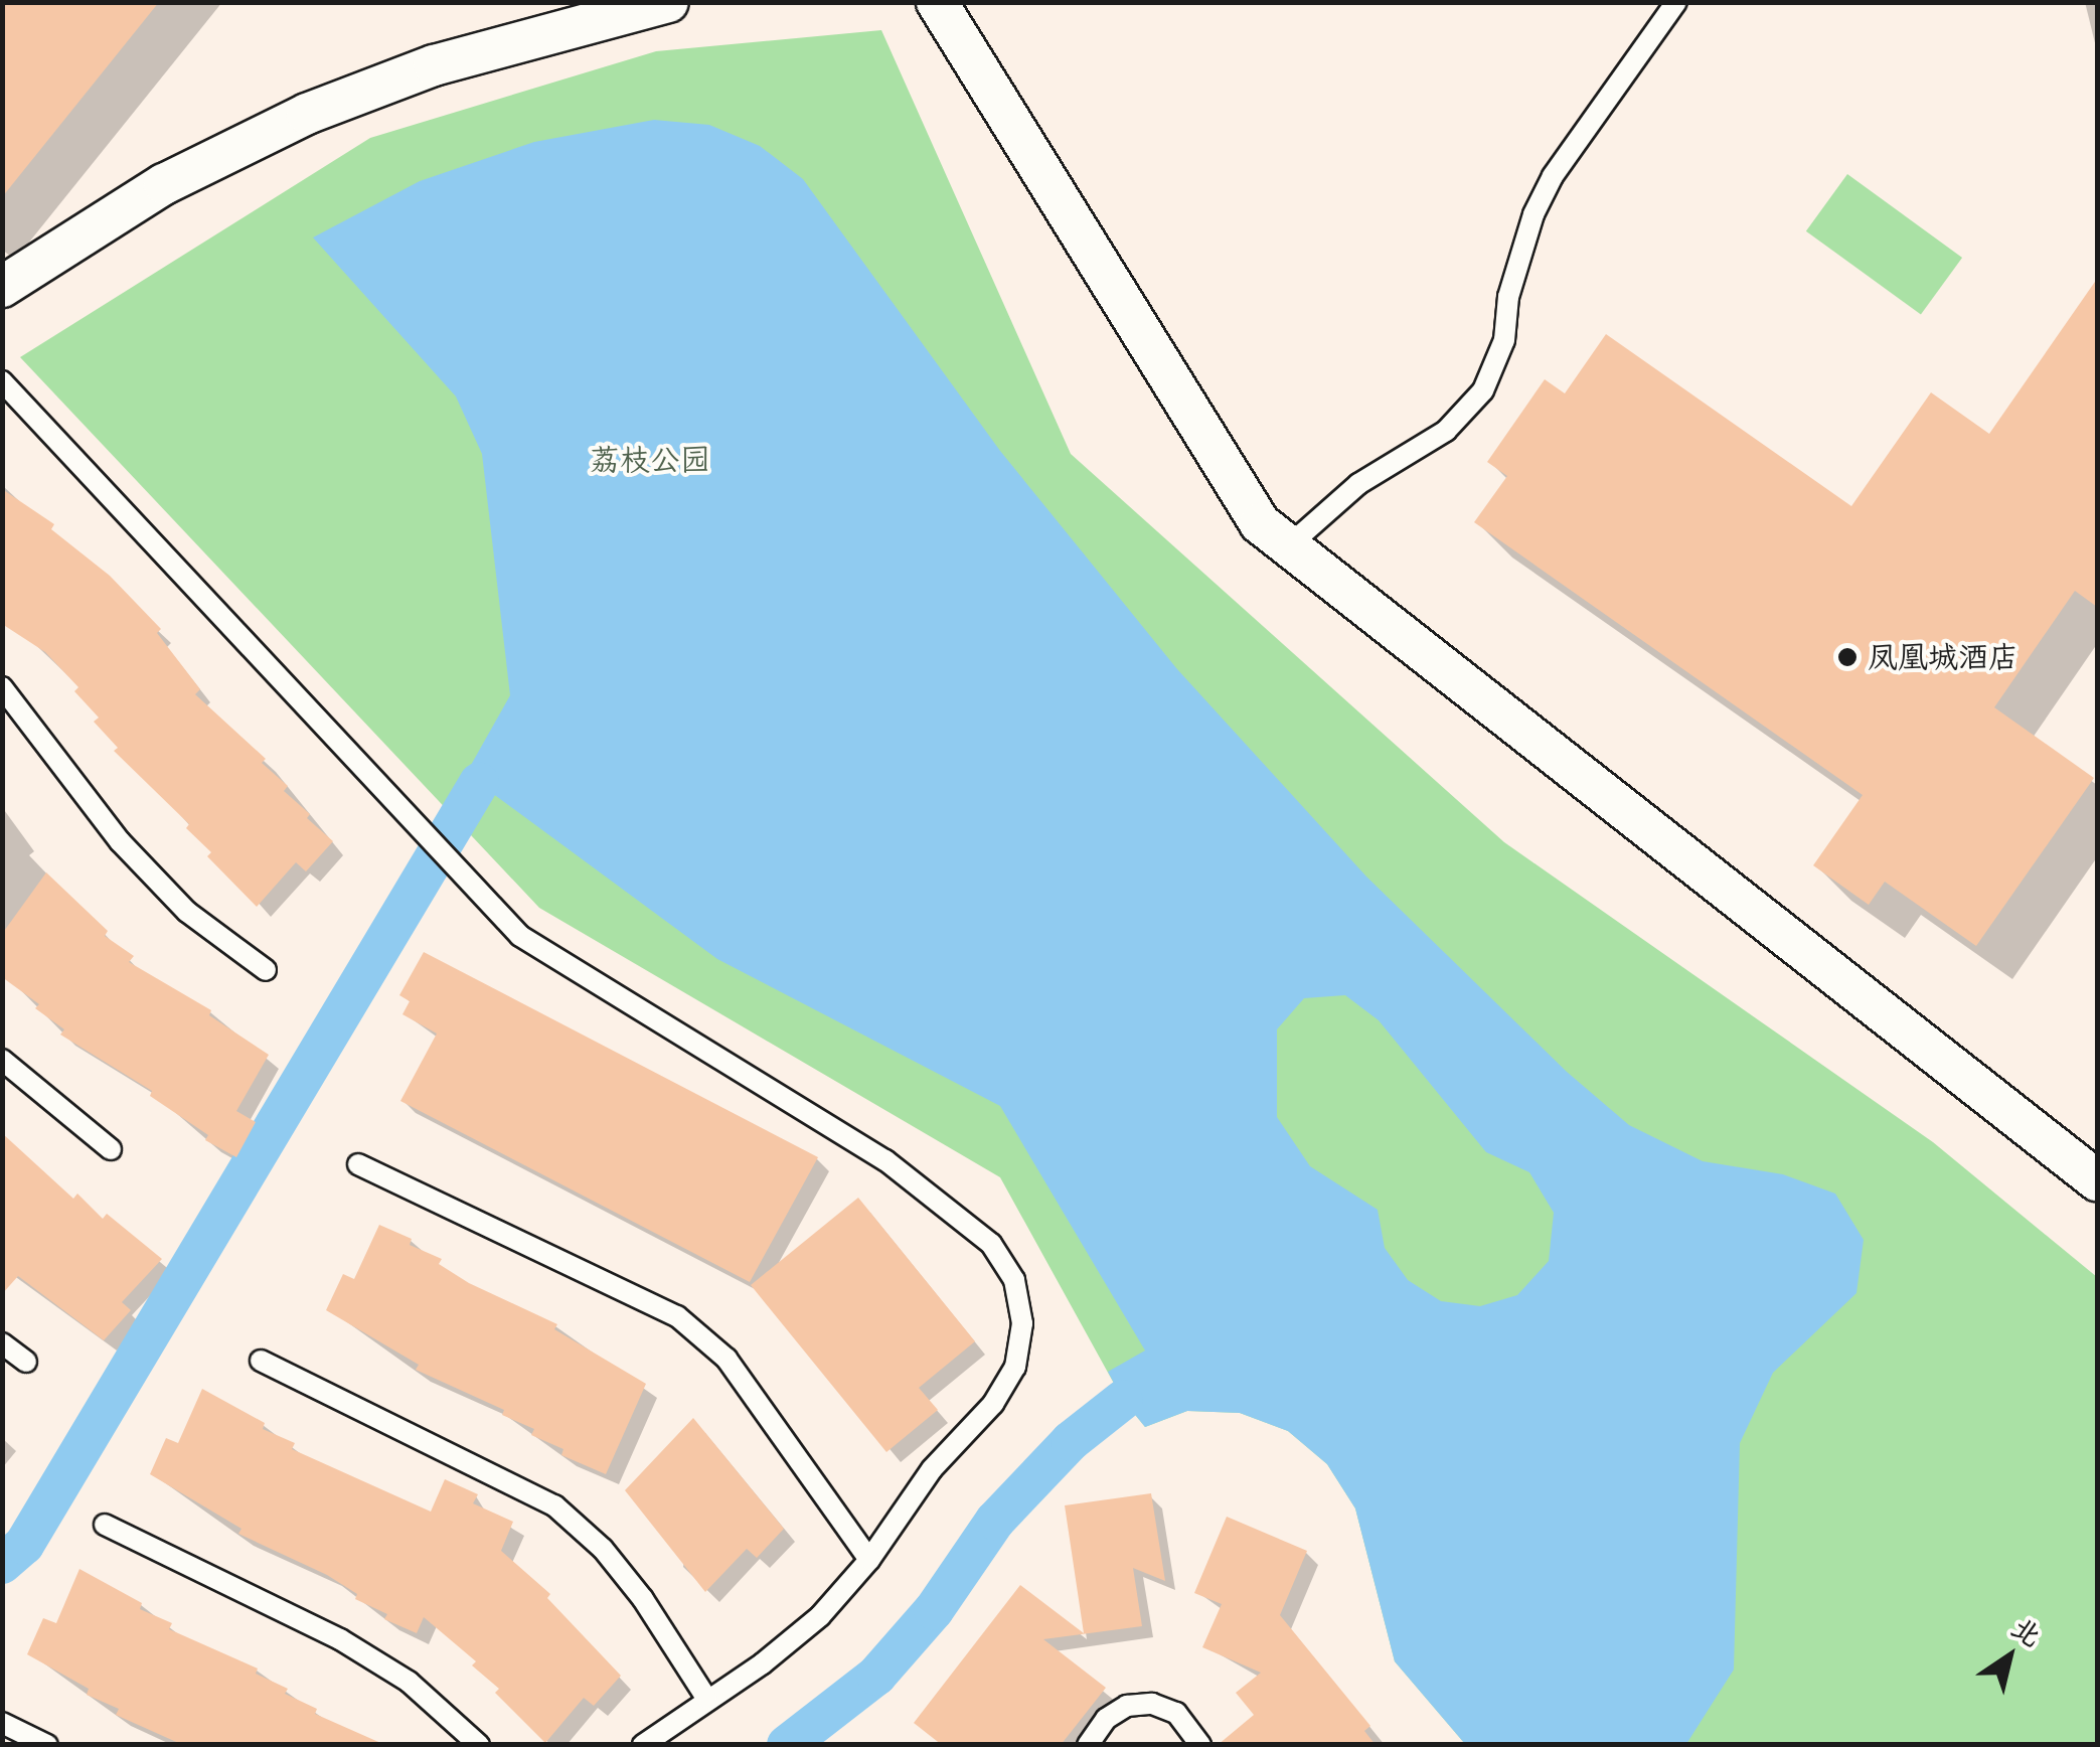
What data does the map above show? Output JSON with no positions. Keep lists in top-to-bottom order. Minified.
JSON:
{"parks":["荔枝公园"],"places":["凤凰城酒店"],"north":"top right"}
